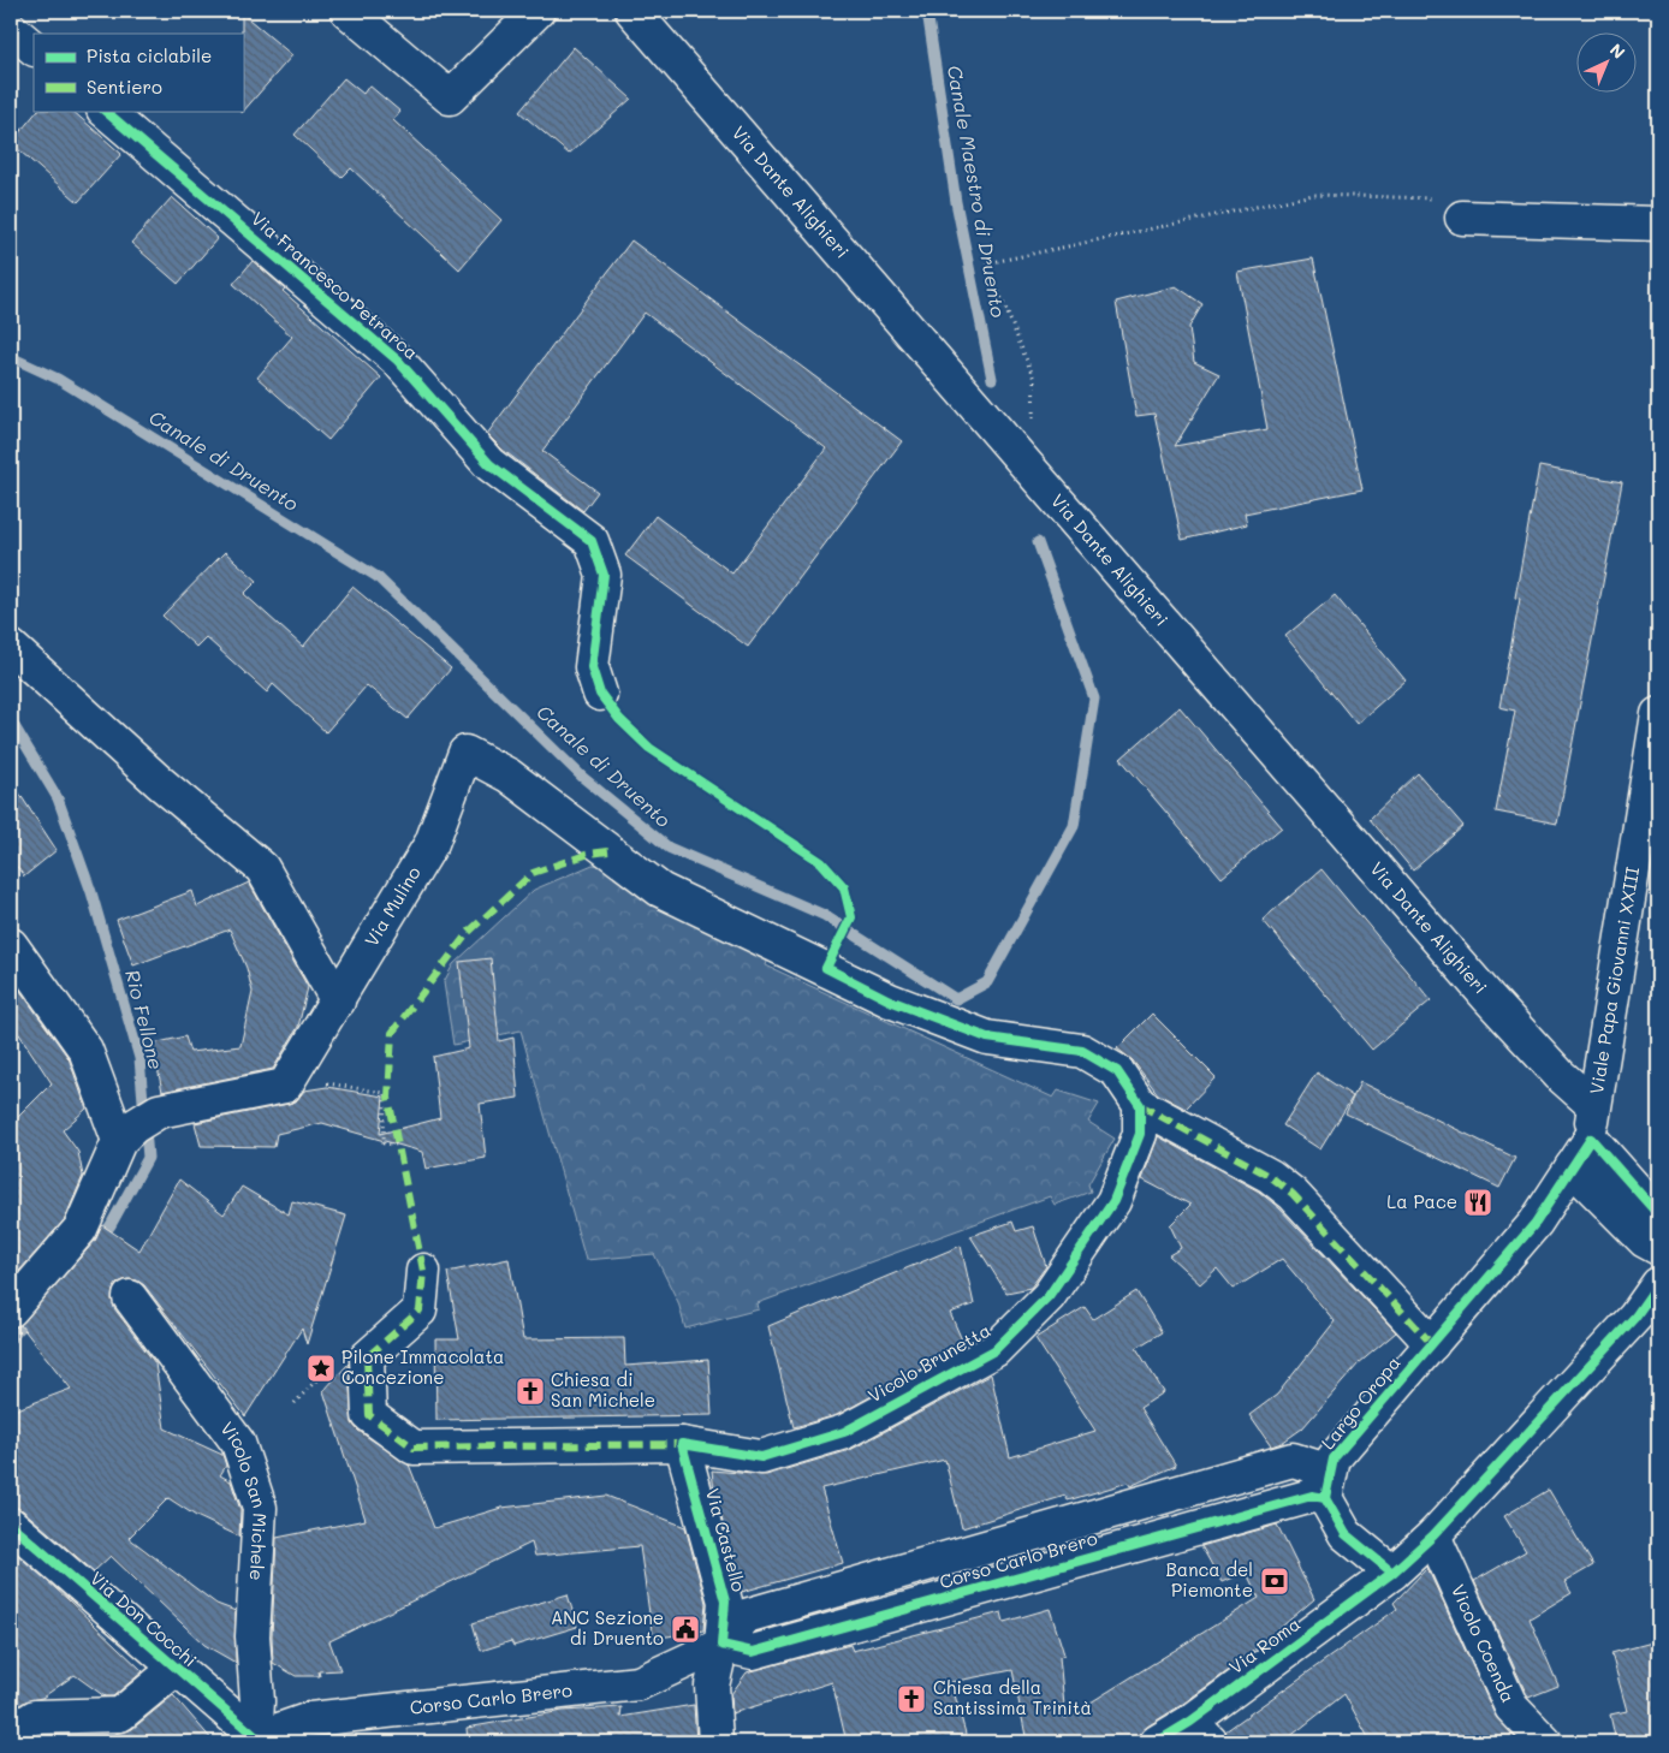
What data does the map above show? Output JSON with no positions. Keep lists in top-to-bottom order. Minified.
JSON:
{"streets":{"street":["Via Dante Alighieri","Via Francesco Petrarca","Via Mulino","Viale Papa Giovanni XXIII","Vicolo Brunetta","Largo Oropa","Vicolo San Michele","Via Castello","Corso Carlo Brero","Via Don Cocchi","Vicolo Coenda","Via Roma"]},"crossings":[["Via Dante Alighieri","Viale Papa Giovanni XXIII"],["Via Mulino","Vicolo Brunetta"],["Viale Papa Giovanni XXIII","Largo Oropa"],["Vicolo Brunetta","Via Castello"],["Largo Oropa","Corso Carlo Brero"],["Vicolo San Michele","Corso Carlo Brero"],["Vicolo San Michele","Via Don Cocchi"],["Via Castello","Corso Carlo Brero"],["Corso Carlo Brero","Via Don Cocchi"]],"water":["Canale Maestro di Druento","Canale di Druento","Rio Fellone"],"places":{"restaurant":["La Pace"],"place":["Pilone Immacolata Concezione"],"church":["Chiesa di San Michele","Chiesa della Santissima Trinità"],"bank":["Banca del Piemonte"],"public building":["ANC Sezione di Druento"]},"legend":["Pista ciclabile","Sentiero"],"north":"top right"}
